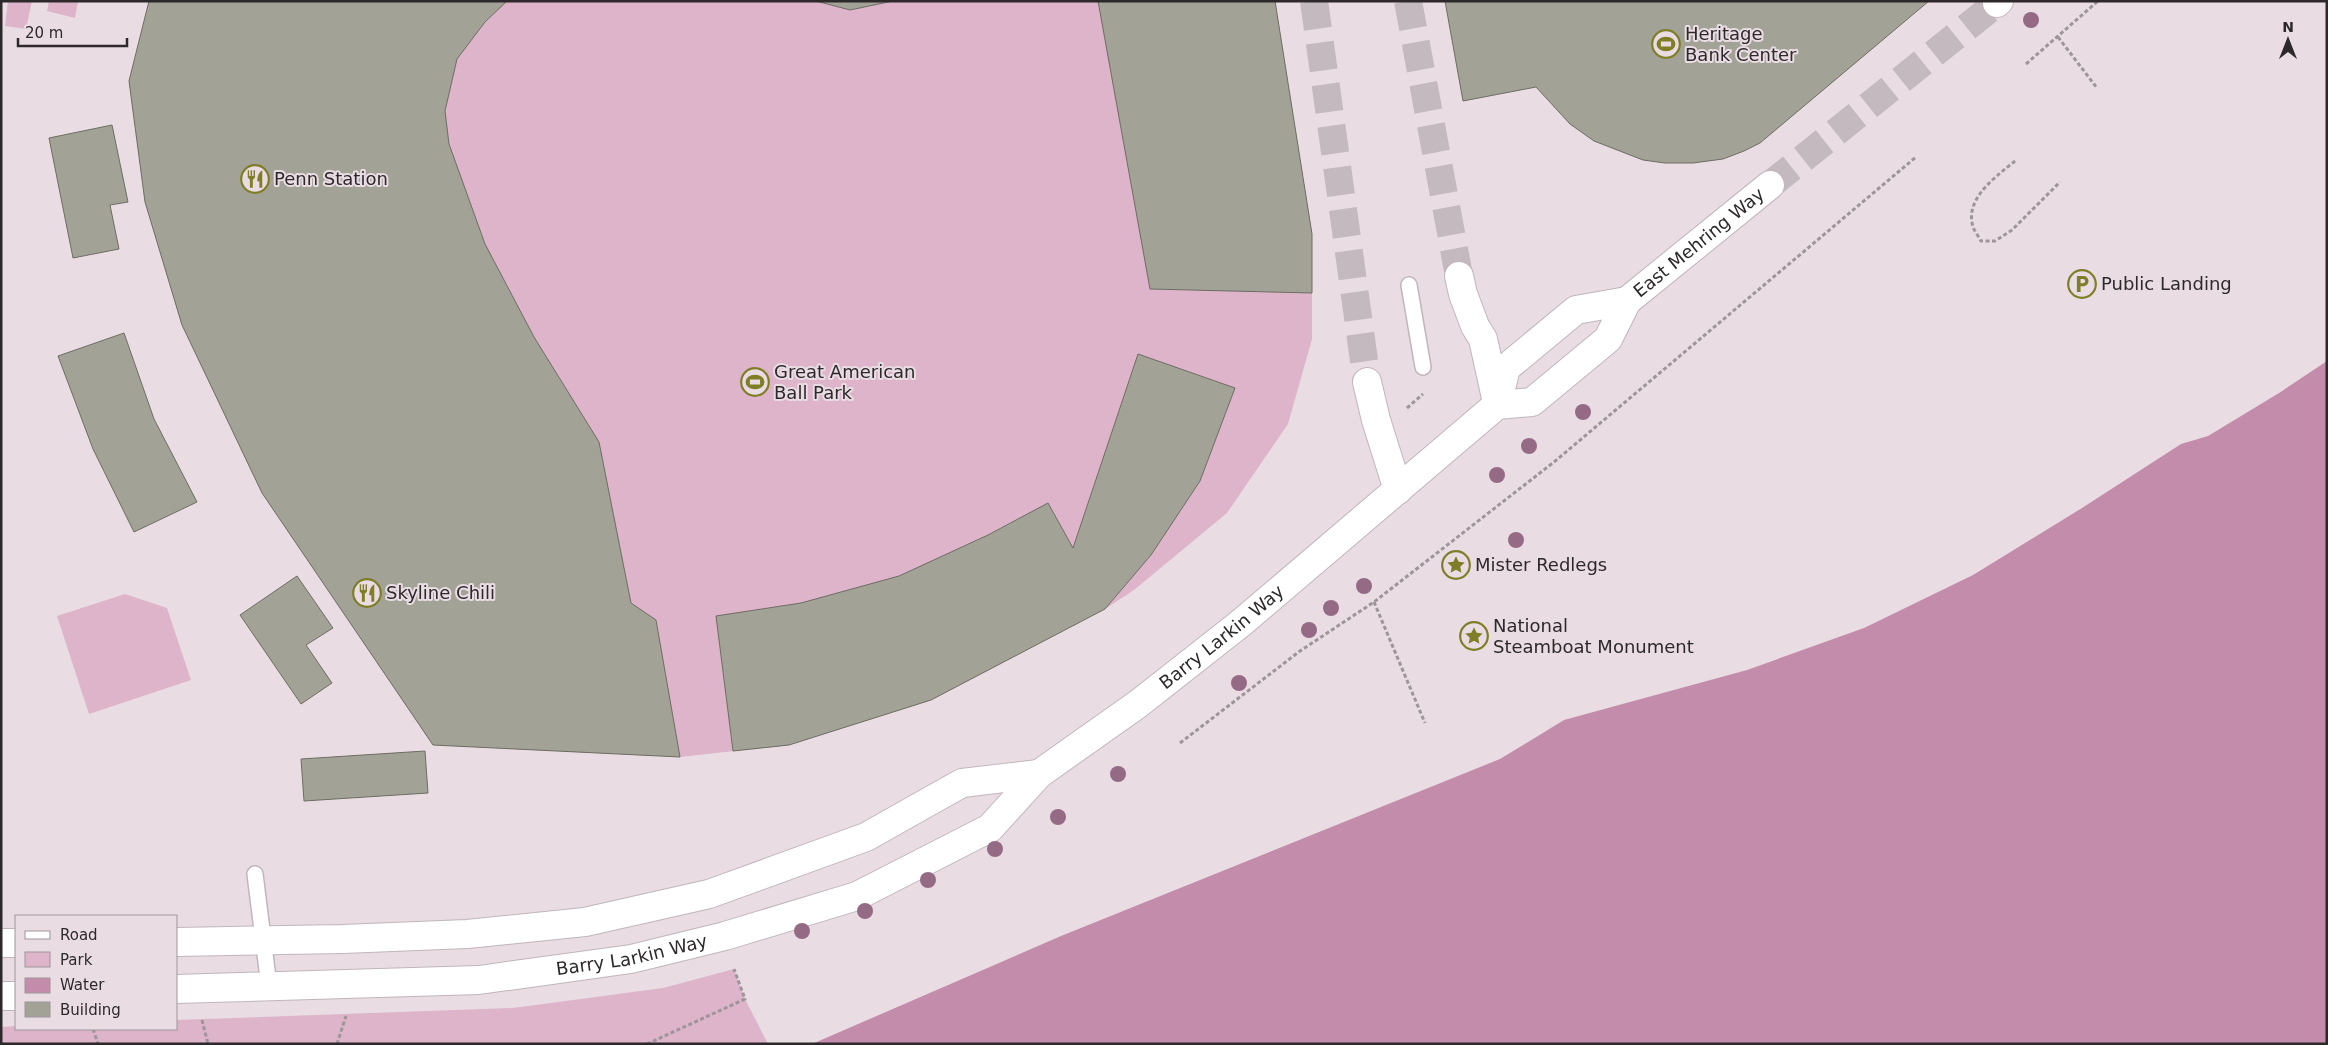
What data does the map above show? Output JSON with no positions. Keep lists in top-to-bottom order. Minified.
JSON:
{"streets":{"main road":["East Mehring Way","Barry Larkin Way"]},"places":{"sports":["Heritage Bank Center","Great American Ball Park"],"restaurant":["Penn Station","Skyline Chili"],"parking":["Public Landing"],"place":["Mister Redlegs","National Steamboat Monument"]},"legend":["Road","Park","Water","Building"],"scale_bar":"20 m","north":"top"}
